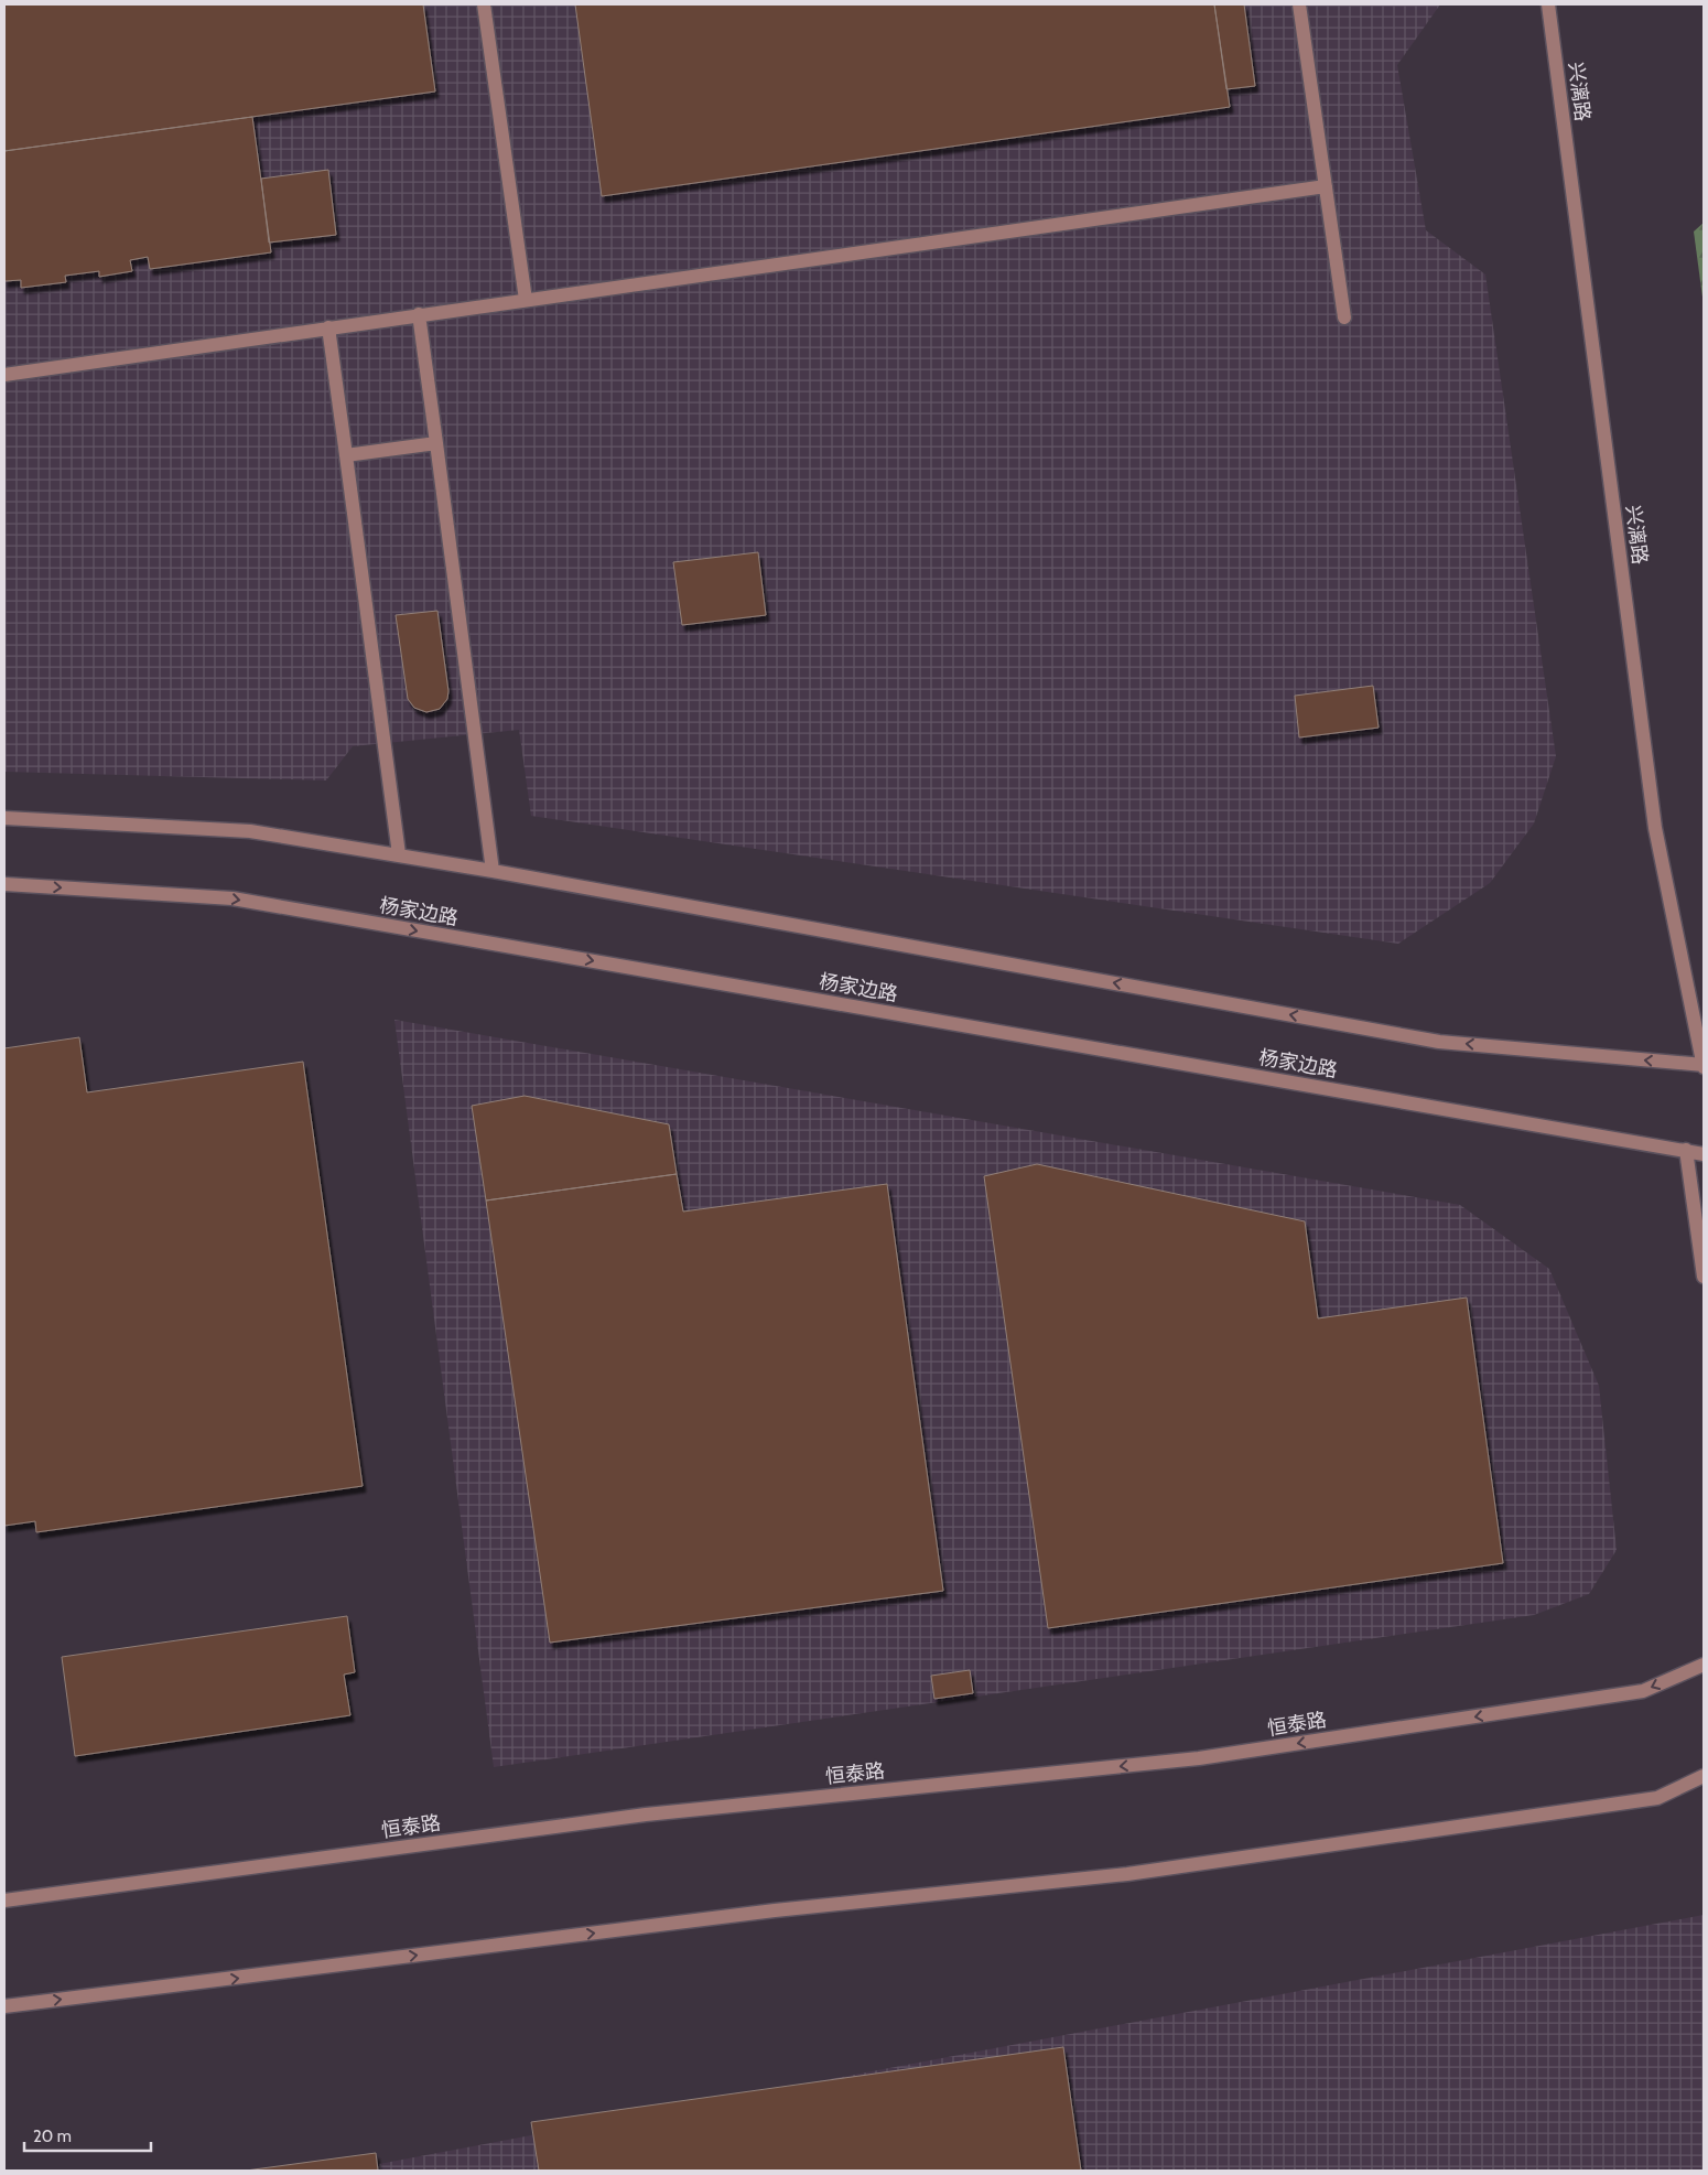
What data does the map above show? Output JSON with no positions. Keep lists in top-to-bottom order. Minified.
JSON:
{"streets":{"street":["兴漓路","杨家边路","恒泰路"]},"scale_bar":"20 m"}
